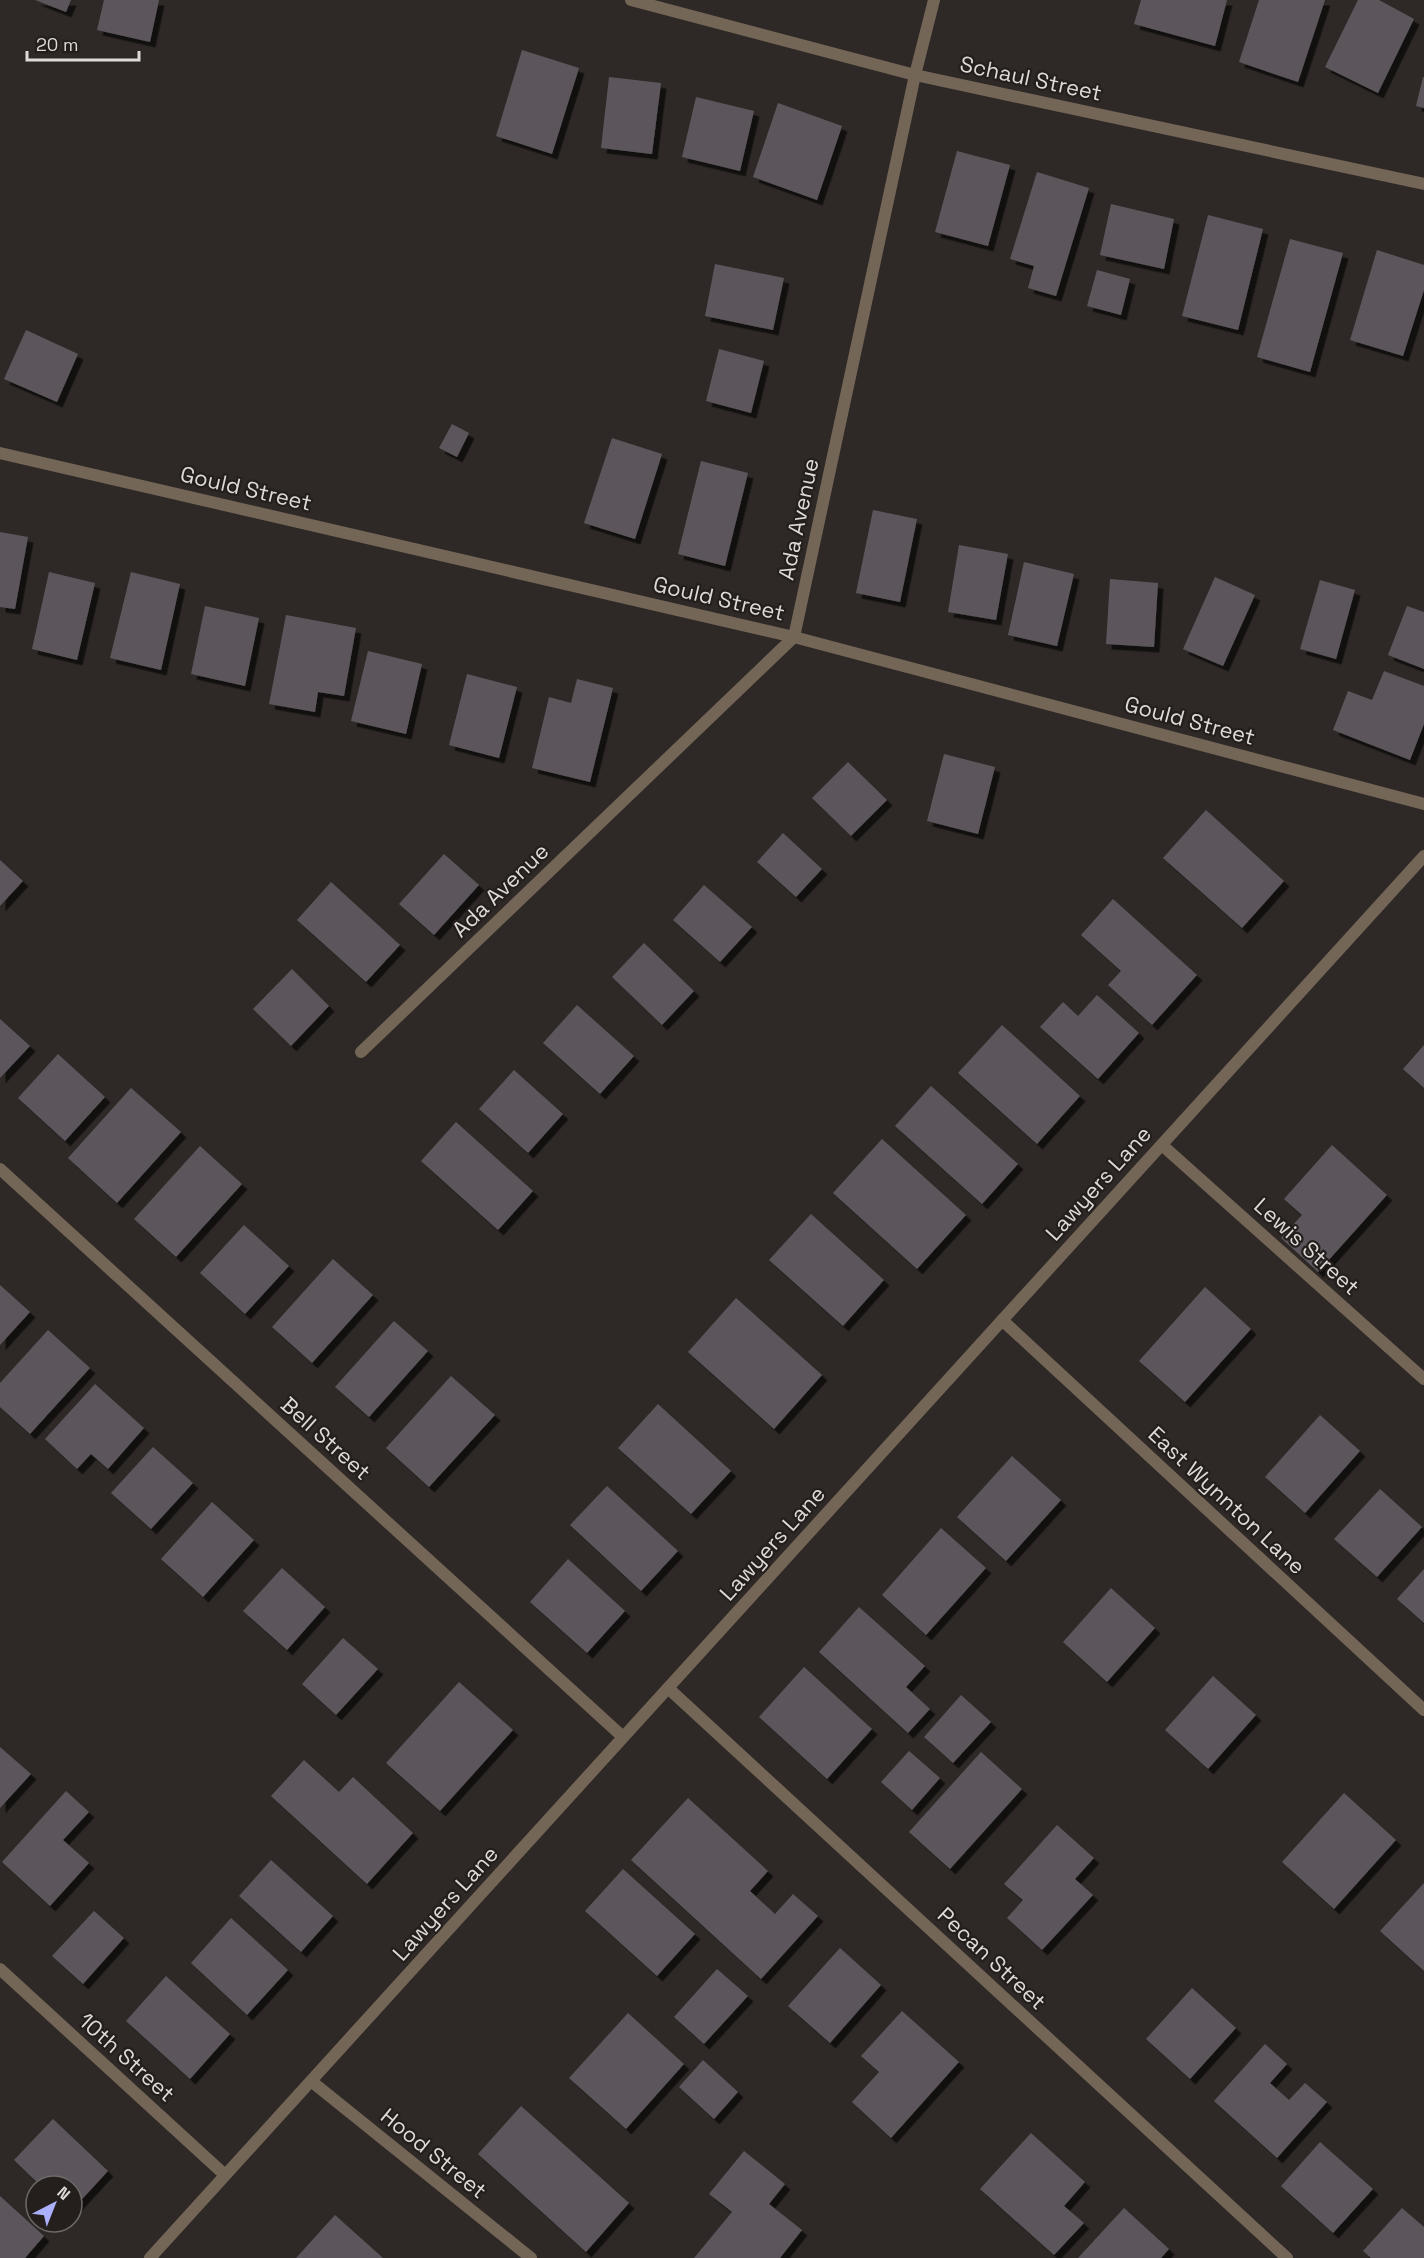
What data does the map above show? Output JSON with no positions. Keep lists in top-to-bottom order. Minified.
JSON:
{"streets":{"street":["Schaul Street","Gould Street","Ada Avenue","Lawyers Lane","Lewis Street","Bell Street","East Wynnton Lane","Pecan Street","10th Street","Hood Street"]},"crossings":[["Schaul Street","Ada Avenue"],["Gould Street","Ada Avenue"],["Lawyers Lane","Lewis Street"],["Lawyers Lane","Bell Street"],["Lawyers Lane","East Wynnton Lane"],["Lawyers Lane","Pecan Street"],["Lawyers Lane","10th Street"],["Lawyers Lane","Hood Street"]],"scale_bar":"20 m","north":"top right"}
